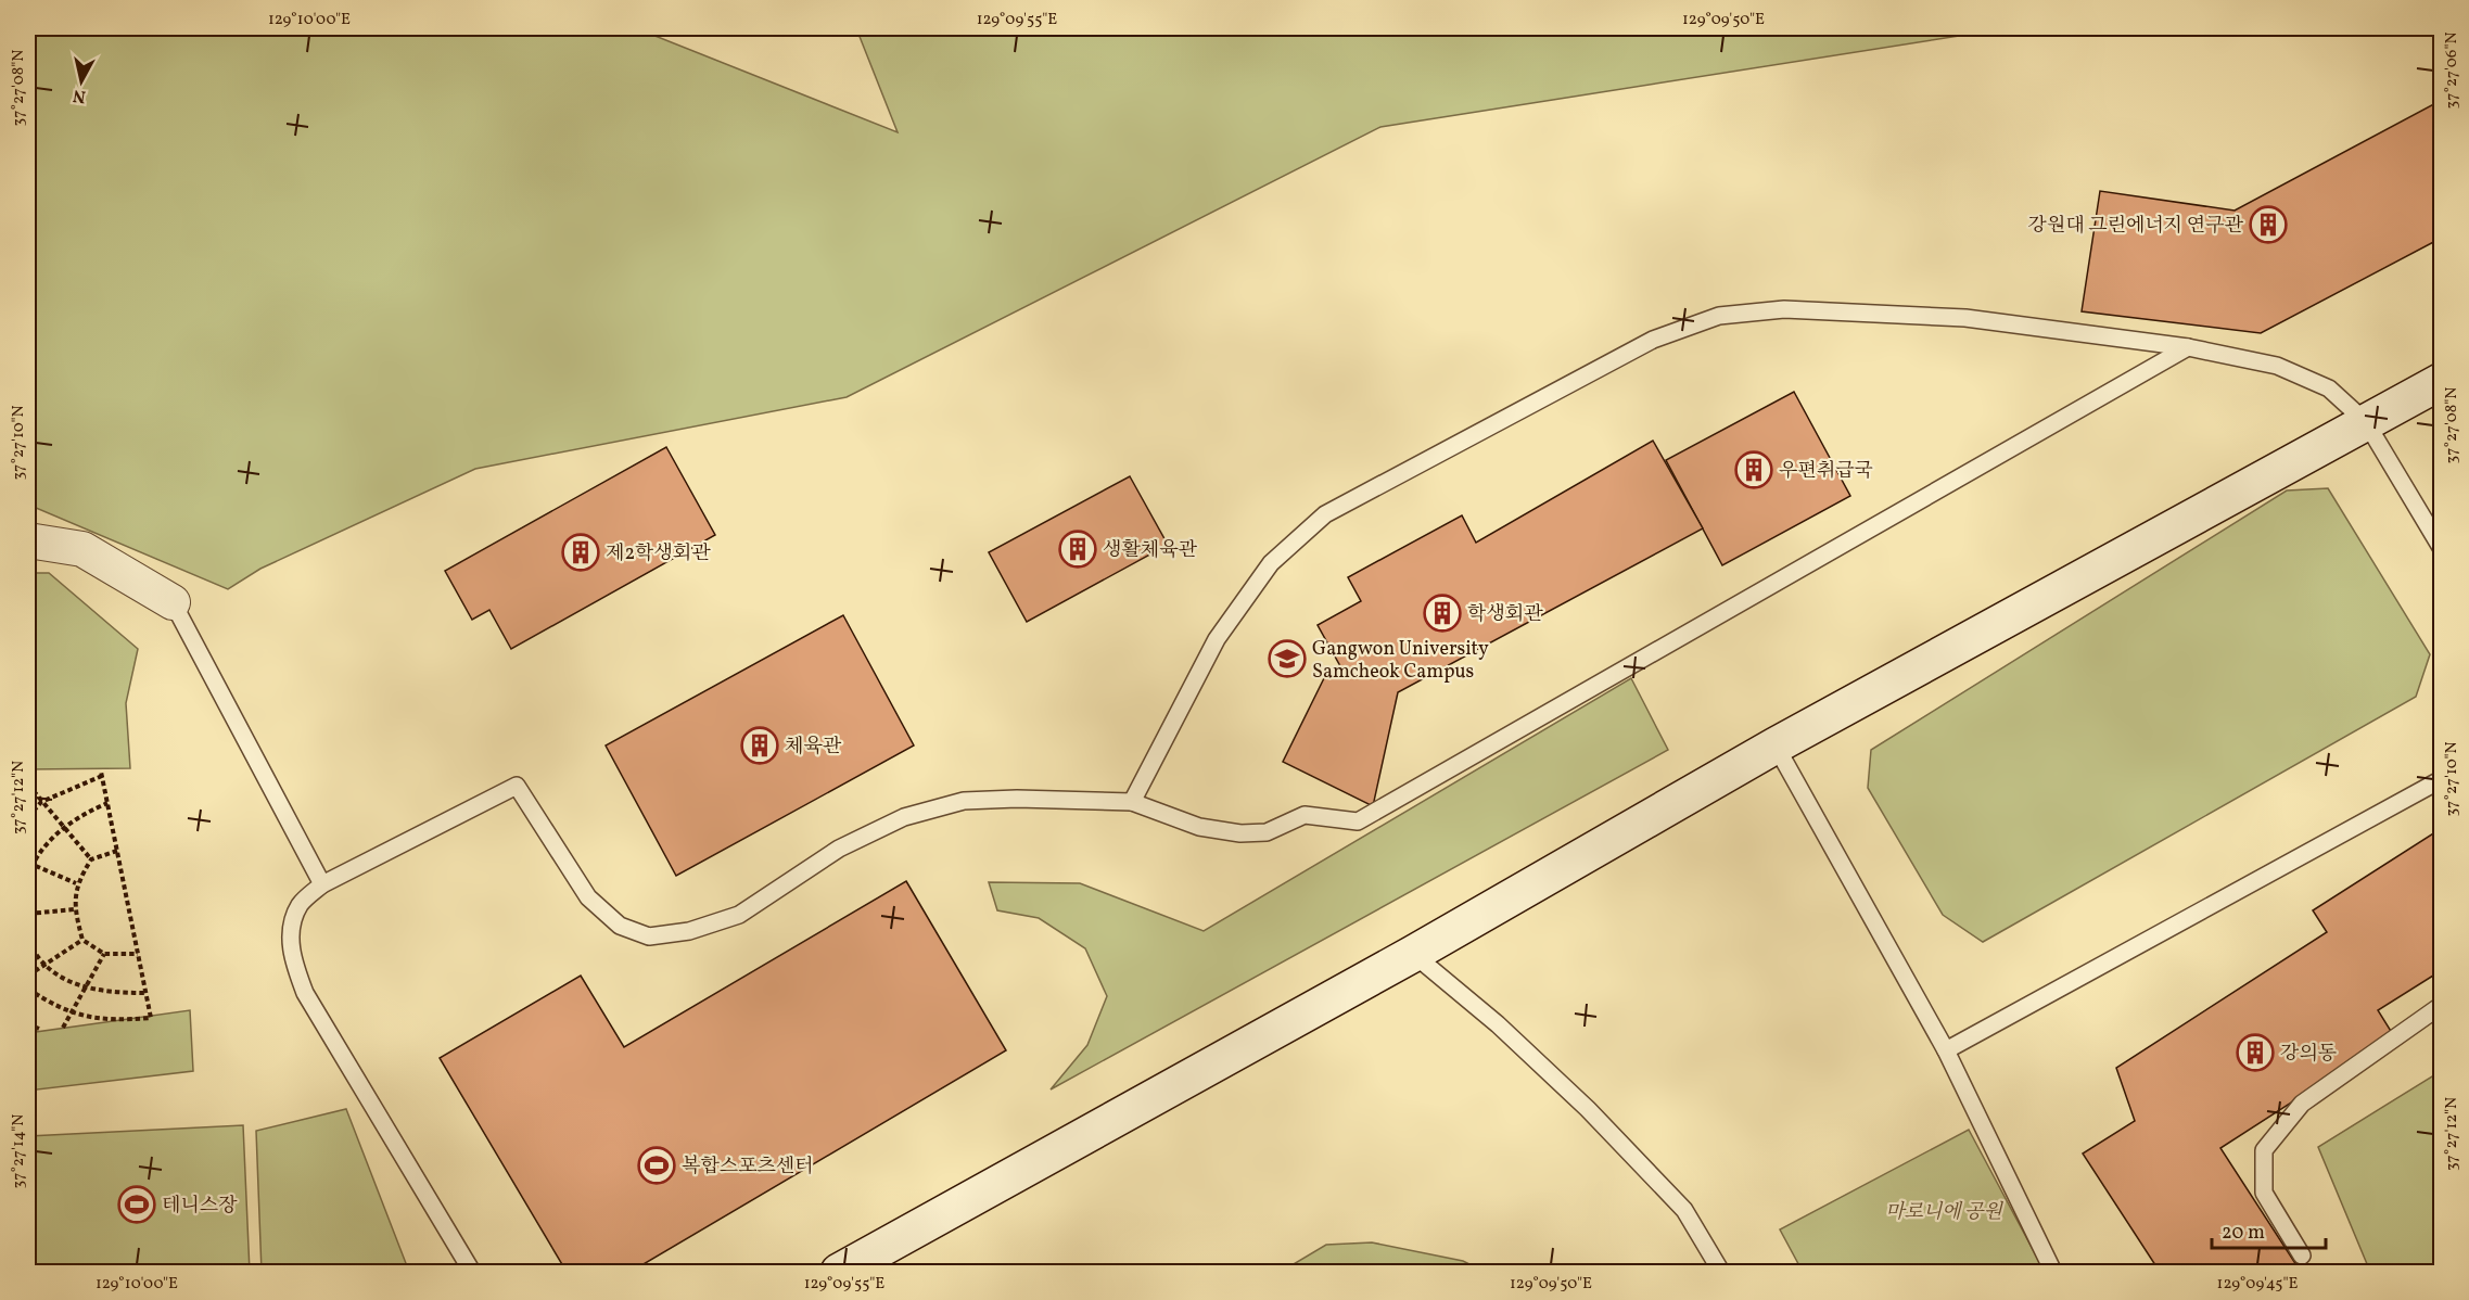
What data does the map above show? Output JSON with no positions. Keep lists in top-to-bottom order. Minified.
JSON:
{"parks":["마로니에 공원"],"places":{"building":["강원대 그린에너지 연구관","우편취급국","생활체육관","제2학생회관","학생회관","체육관","강의동"],"school or university":["Gangwon University Samcheok Campus"],"sports":["복합스포츠센터","테니스장"]},"scale_bar":"20 m","north":"bottom","coordinates":["129°10'00\"E","129°09'55\"E","129°09'50\"E","37°27'06\"N","37°27'08\"N","37°27'10\"N","37°27'12\"N","37°27'14\"N","129°09'45\"E"]}
